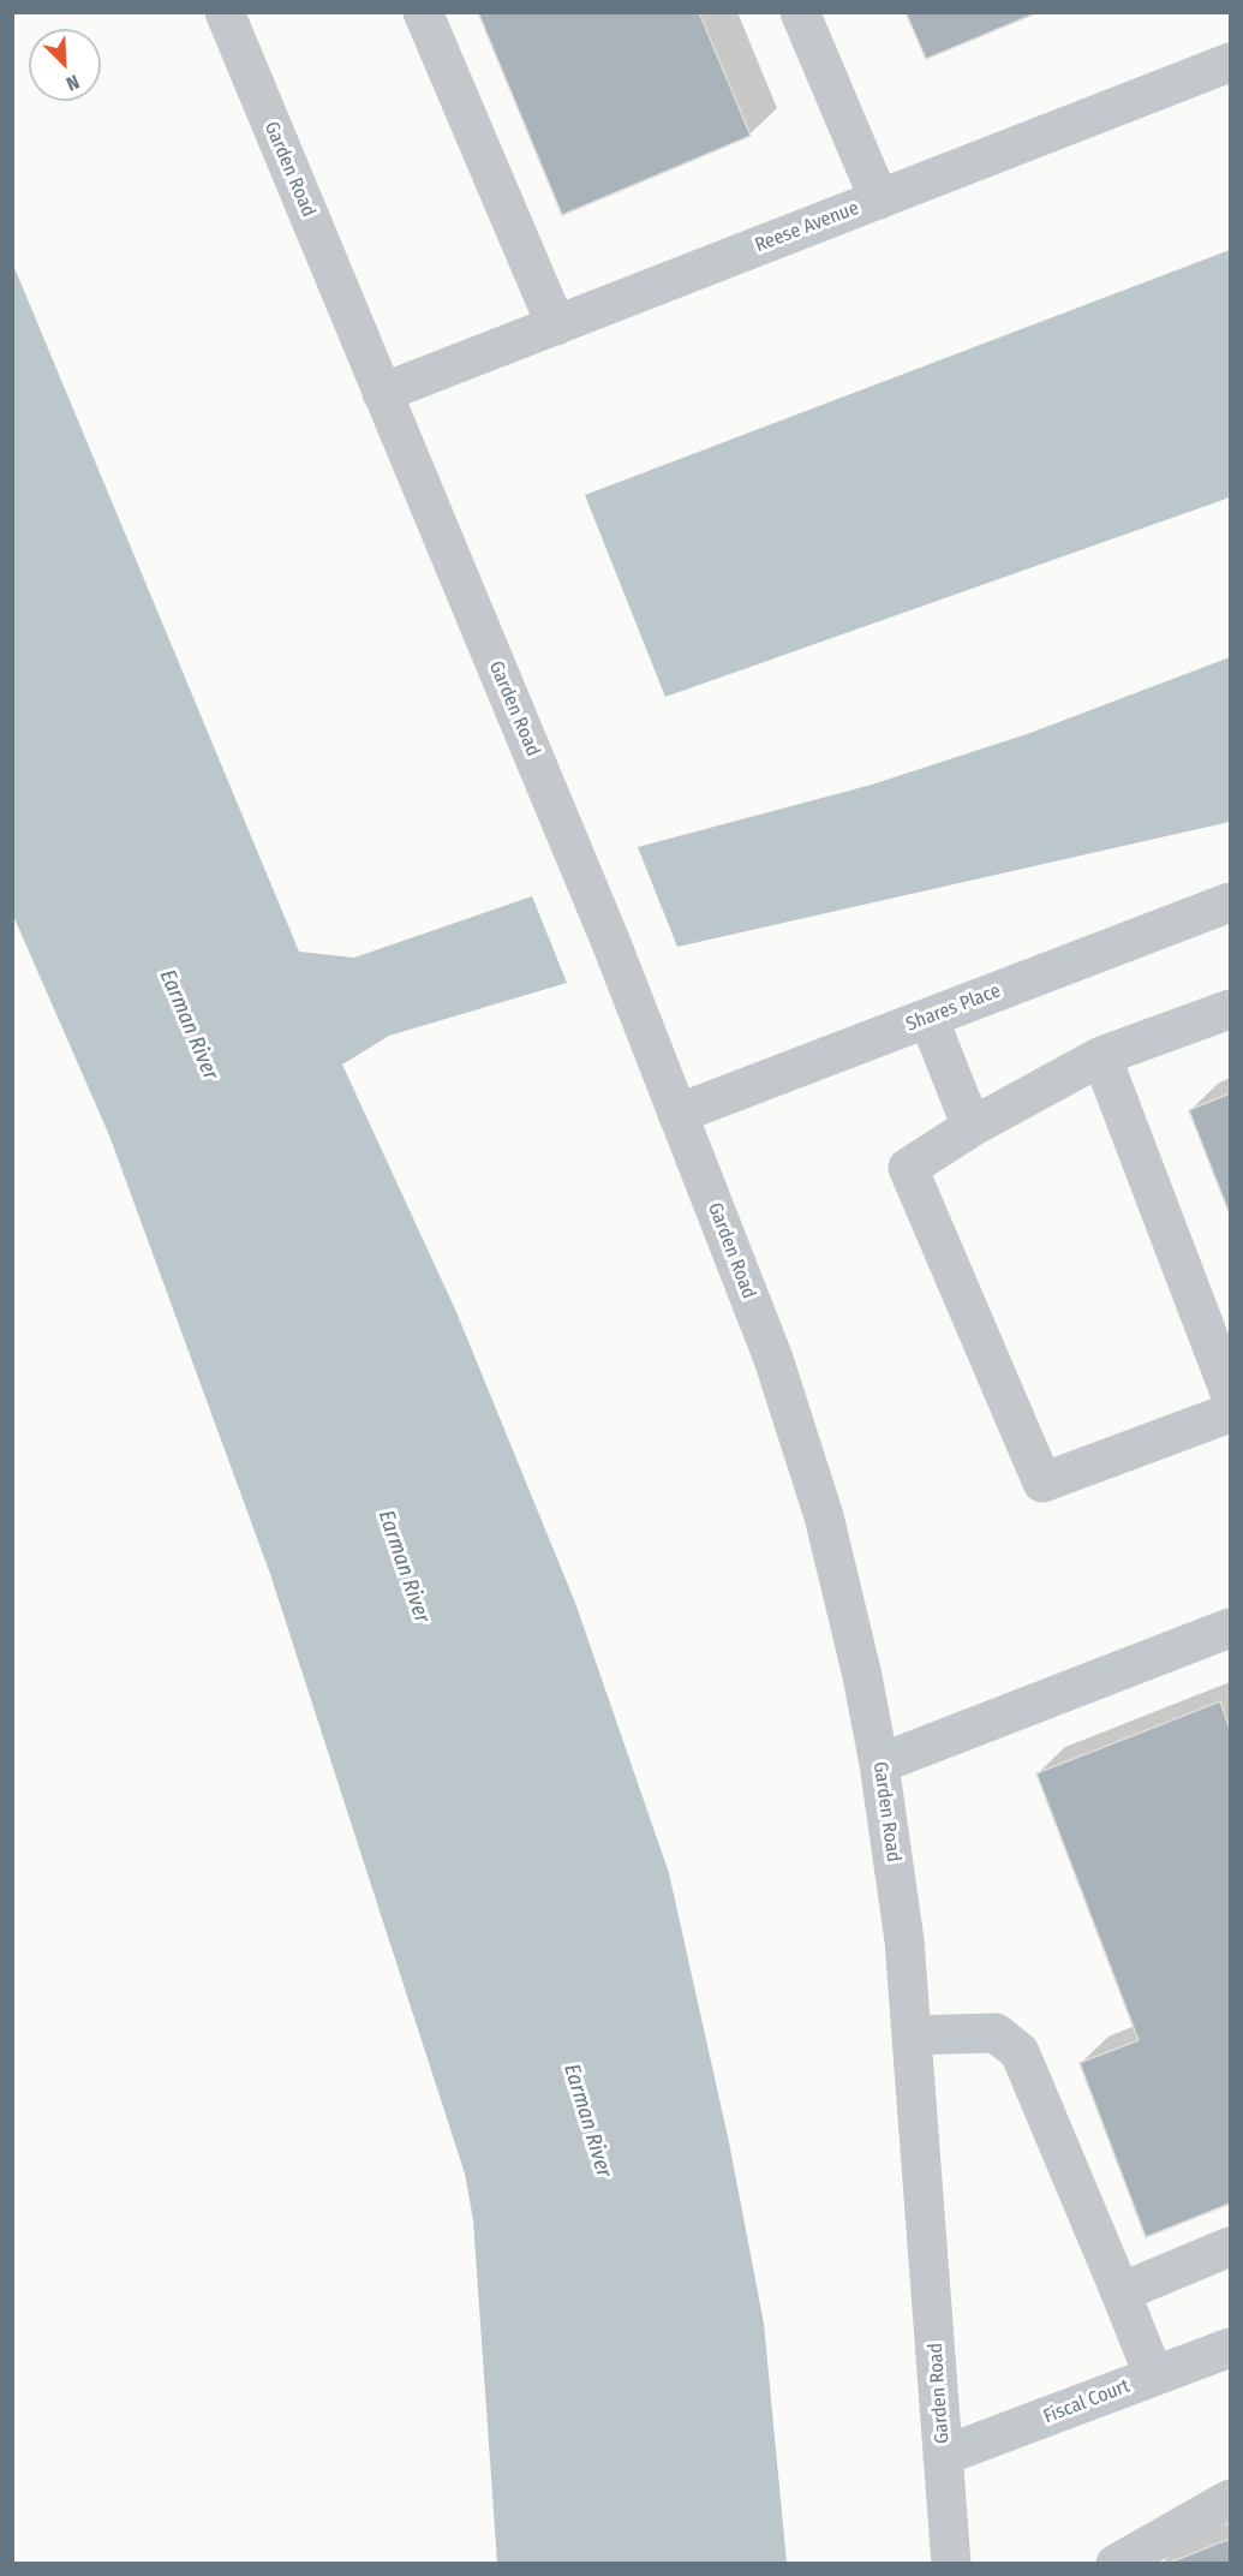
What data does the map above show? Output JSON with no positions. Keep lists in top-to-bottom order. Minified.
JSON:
{"streets":{"street":["Garden Road","Reese Avenue","Shares Place","Fiscal Court"]},"crossings":[["Garden Road","Reese Avenue"],["Garden Road","Shares Place"],["Garden Road","Fiscal Court"]],"water":["Earman River"],"north":"bottom right"}
